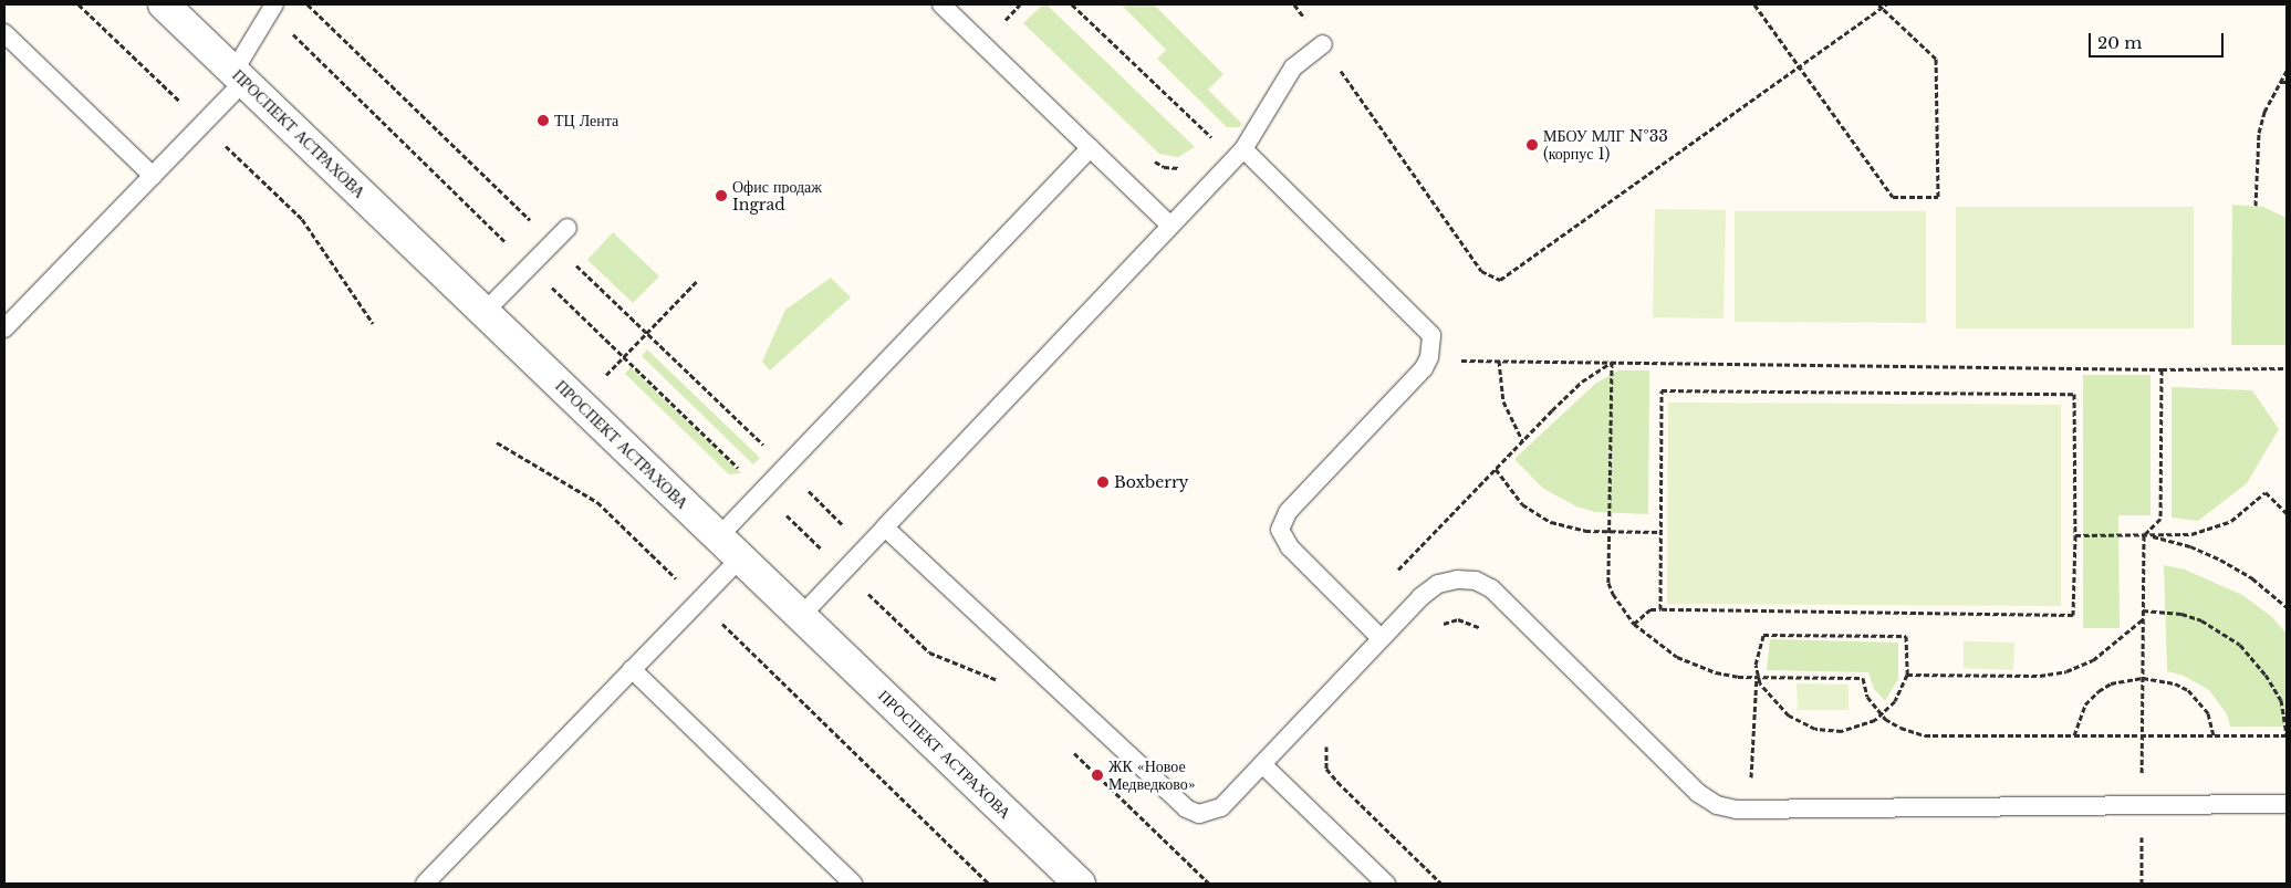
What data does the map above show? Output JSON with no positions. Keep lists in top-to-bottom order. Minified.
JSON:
{"streets":{"street":["ПРОСПЕКТ АСТРАХОВА"]},"places":["ТЦ Лента","МБОУ МЛГ №33 (корпус 1)","Офис продаж Ingrad","Boxberry","ЖК «Новое Медведково»"],"scale_bar":"20 m"}
